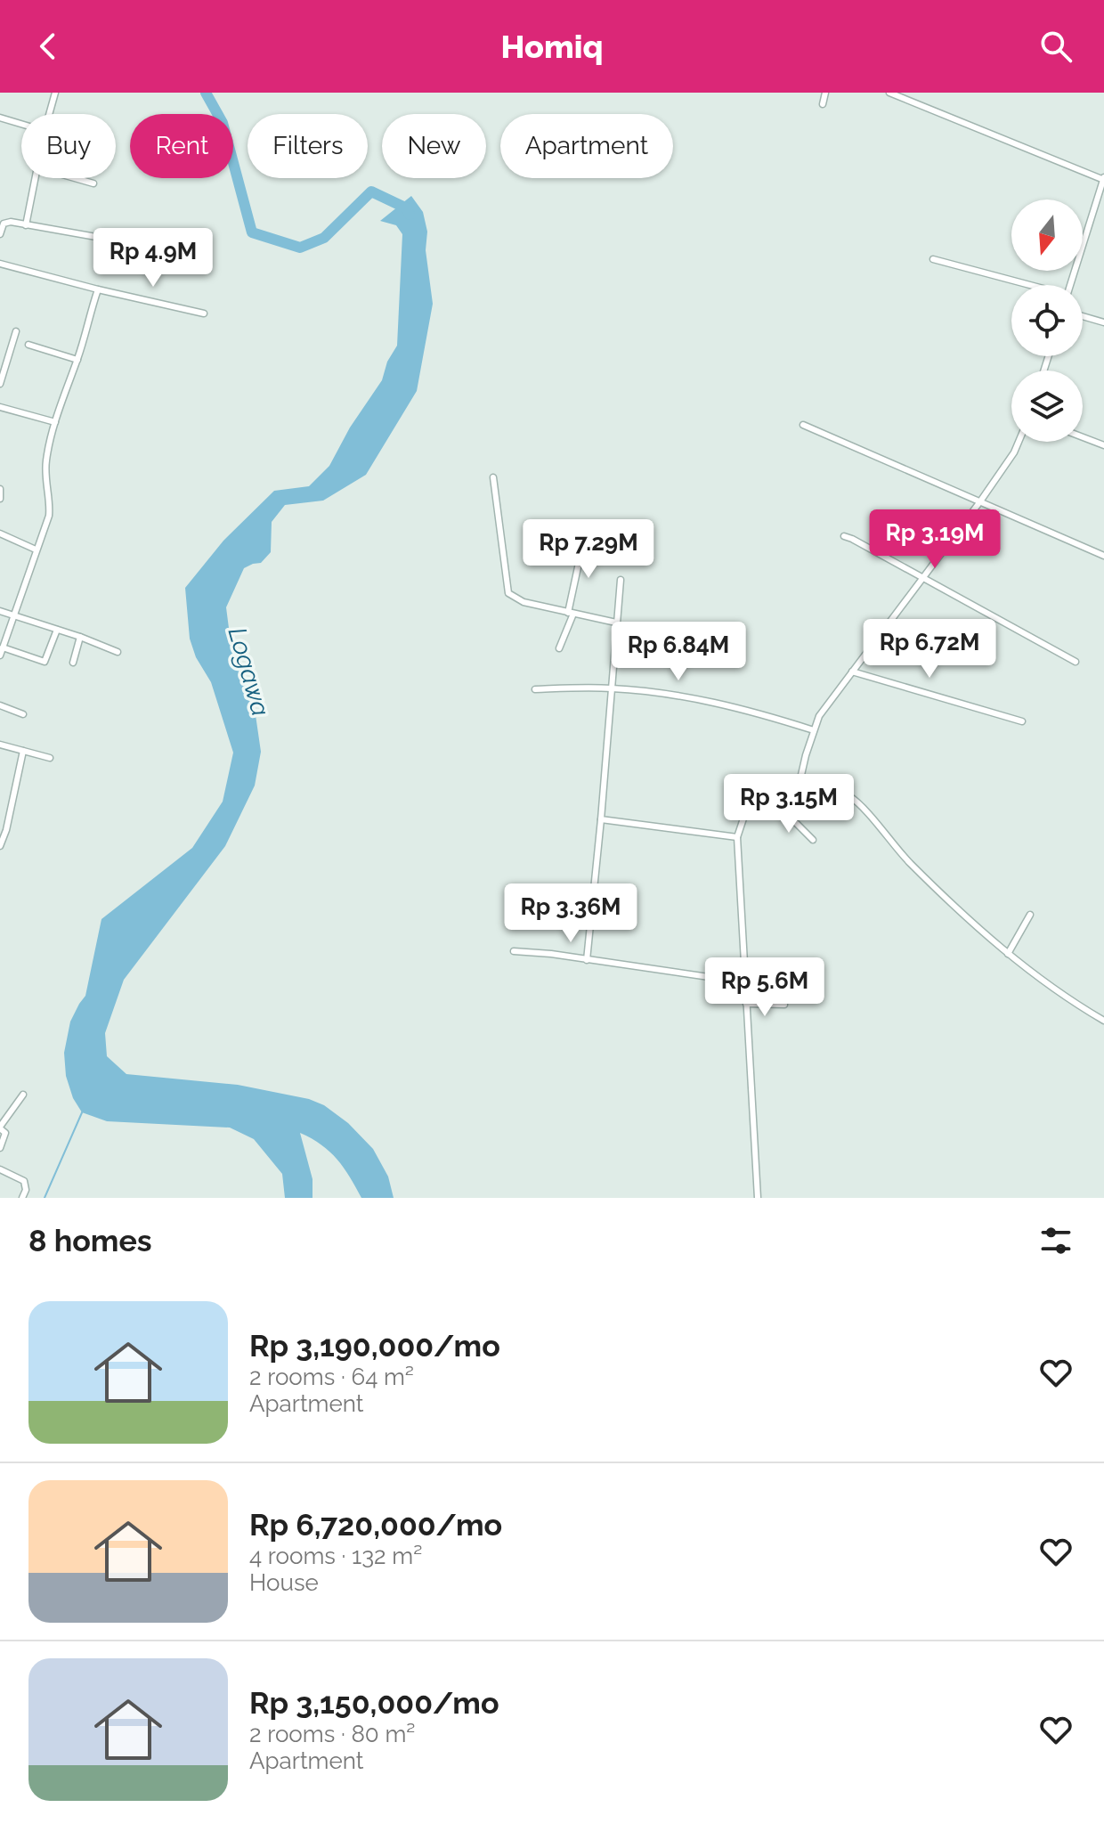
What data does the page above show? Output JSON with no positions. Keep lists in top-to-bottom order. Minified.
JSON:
{"water":["Logawa"],"north":"bottom","page":{"header":"Homiq","chip":["Buy","Rent","Filters","New","Apartment"],"price":["Rp 4.9M","Rp 3.19M","Rp 7.29M","Rp 6.72M","Rp 6.84M","Rp 3.15M","Rp 3.36M","Rp 5.6M"],"heading":"8 homes","list":[{"name":"Rp 3,190,000/mo","note":"2 rooms · 64 m² · Apartment"},{"name":"Rp 6,720,000/mo","note":"4 rooms · 132 m² · House"},{"name":"Rp 3,150,000/mo","note":"2 rooms · 80 m² · Apartment"}]}}
